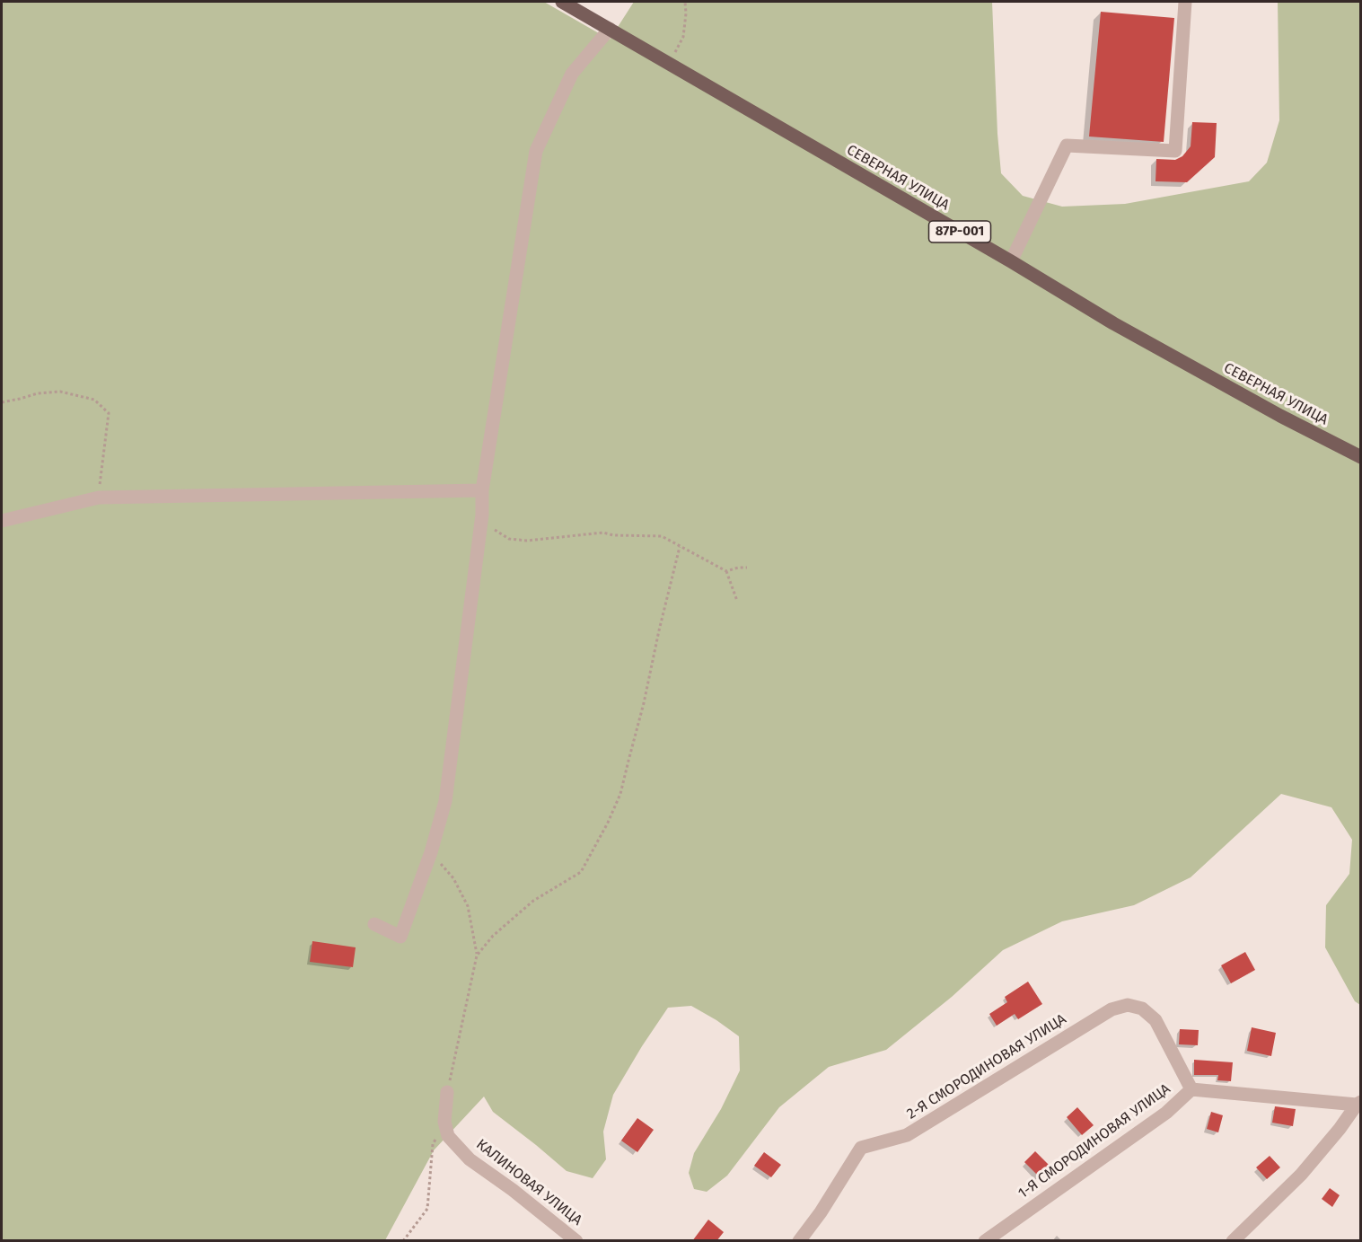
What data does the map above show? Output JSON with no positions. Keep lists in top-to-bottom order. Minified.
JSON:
{"streets":{"main road":["СЕВЕРНАЯ УЛИЦА","87Р-001"],"street":["2-Я СМОРОДИНОВАЯ УЛИЦА","1-Я СМОРОДИНОВАЯ УЛИЦА","КАЛИНОВАЯ УЛИЦА"]},"crossings":[["2-Я СМОРОДИНОВАЯ УЛИЦА","1-Я СМОРОДИНОВАЯ УЛИЦА"]]}
